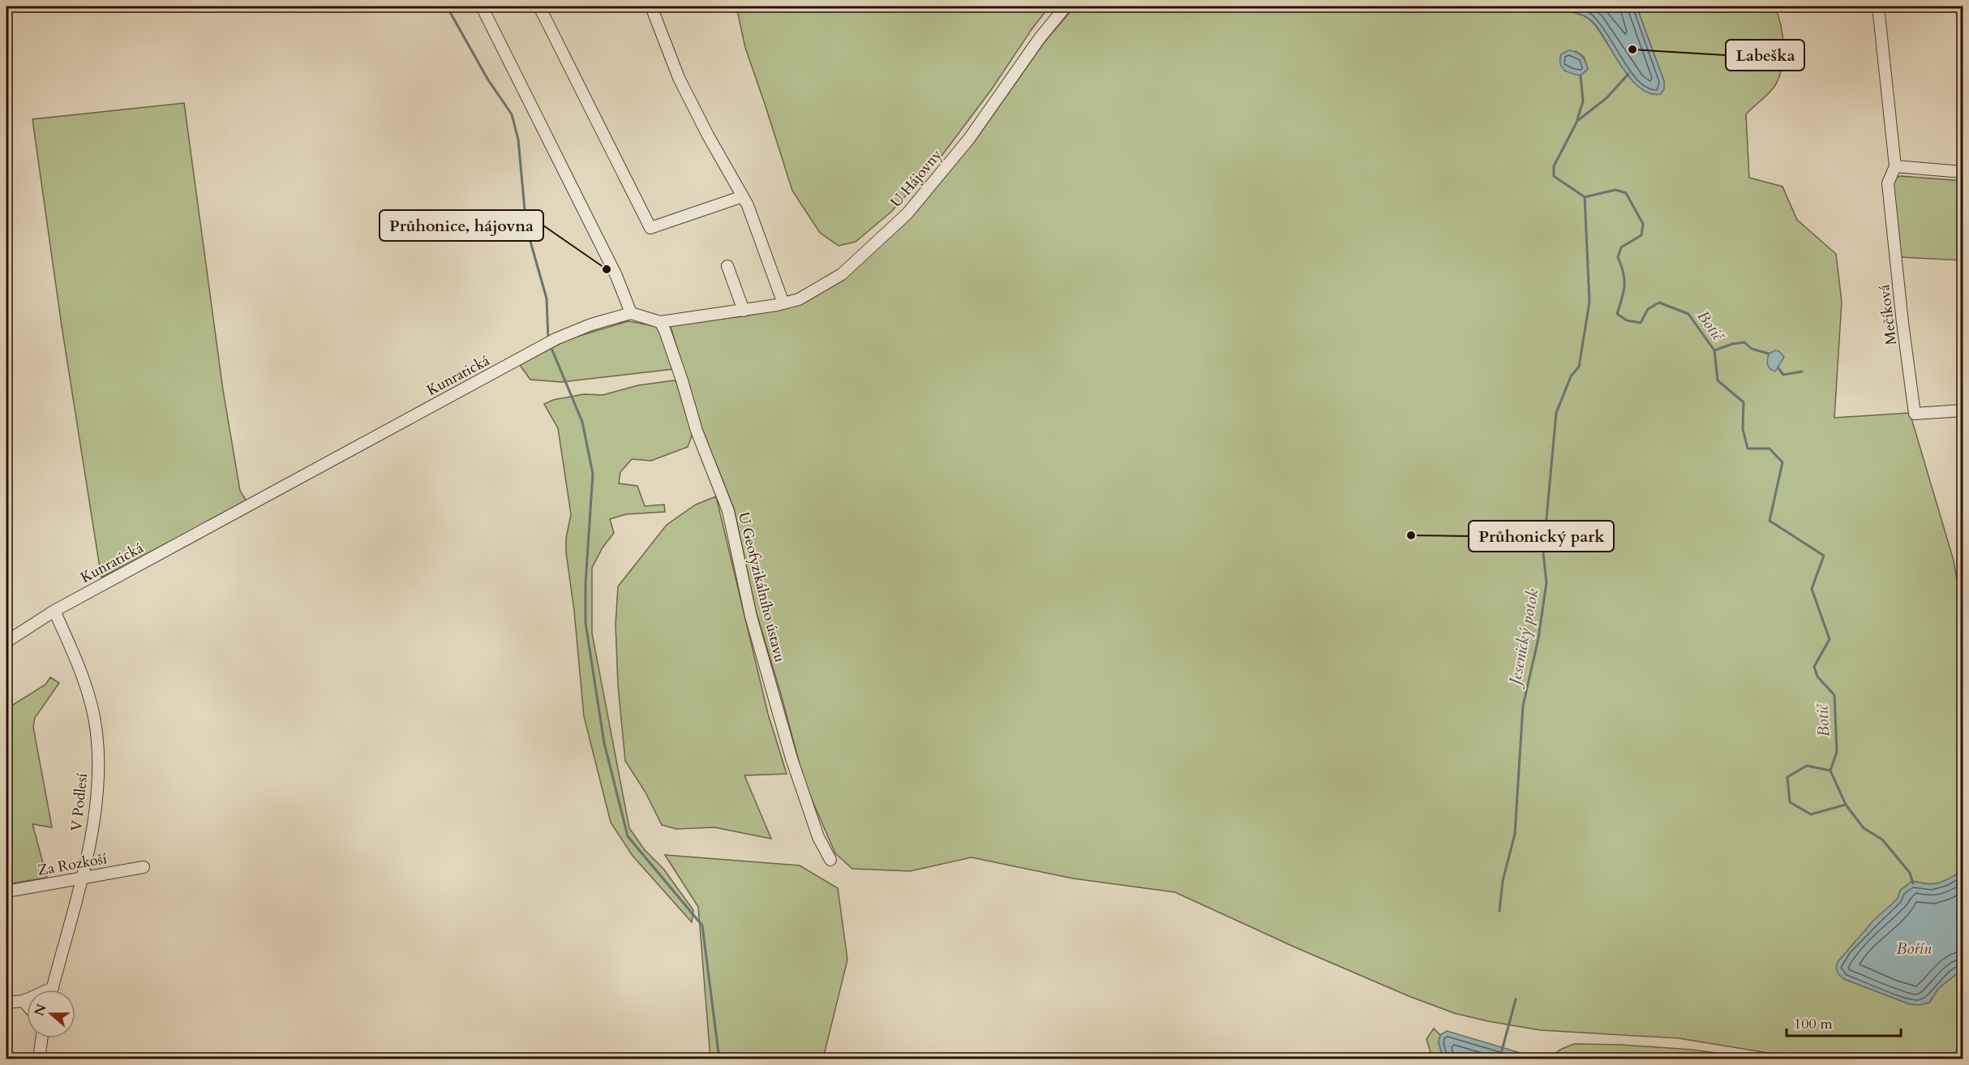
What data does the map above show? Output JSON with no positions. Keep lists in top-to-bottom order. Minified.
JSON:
{"streets":{"street":["U Hájovny","Mečíková","Kunratická","U Geofyzikálního ústavu","V Podlesí","Za Rozkoší"]},"crossings":[["U Hájovny","Kunratická"],["U Hájovny","U Geofyzikálního ústavu"],["Kunratická","V Podlesí"],["V Podlesí","Za Rozkoší"]],"water":["Botič","Jesenický potok","Bořín"],"places":["Labeška","Průhonice, hájovna","Průhonický park"],"scale_bar":"100 m","north":"left"}
